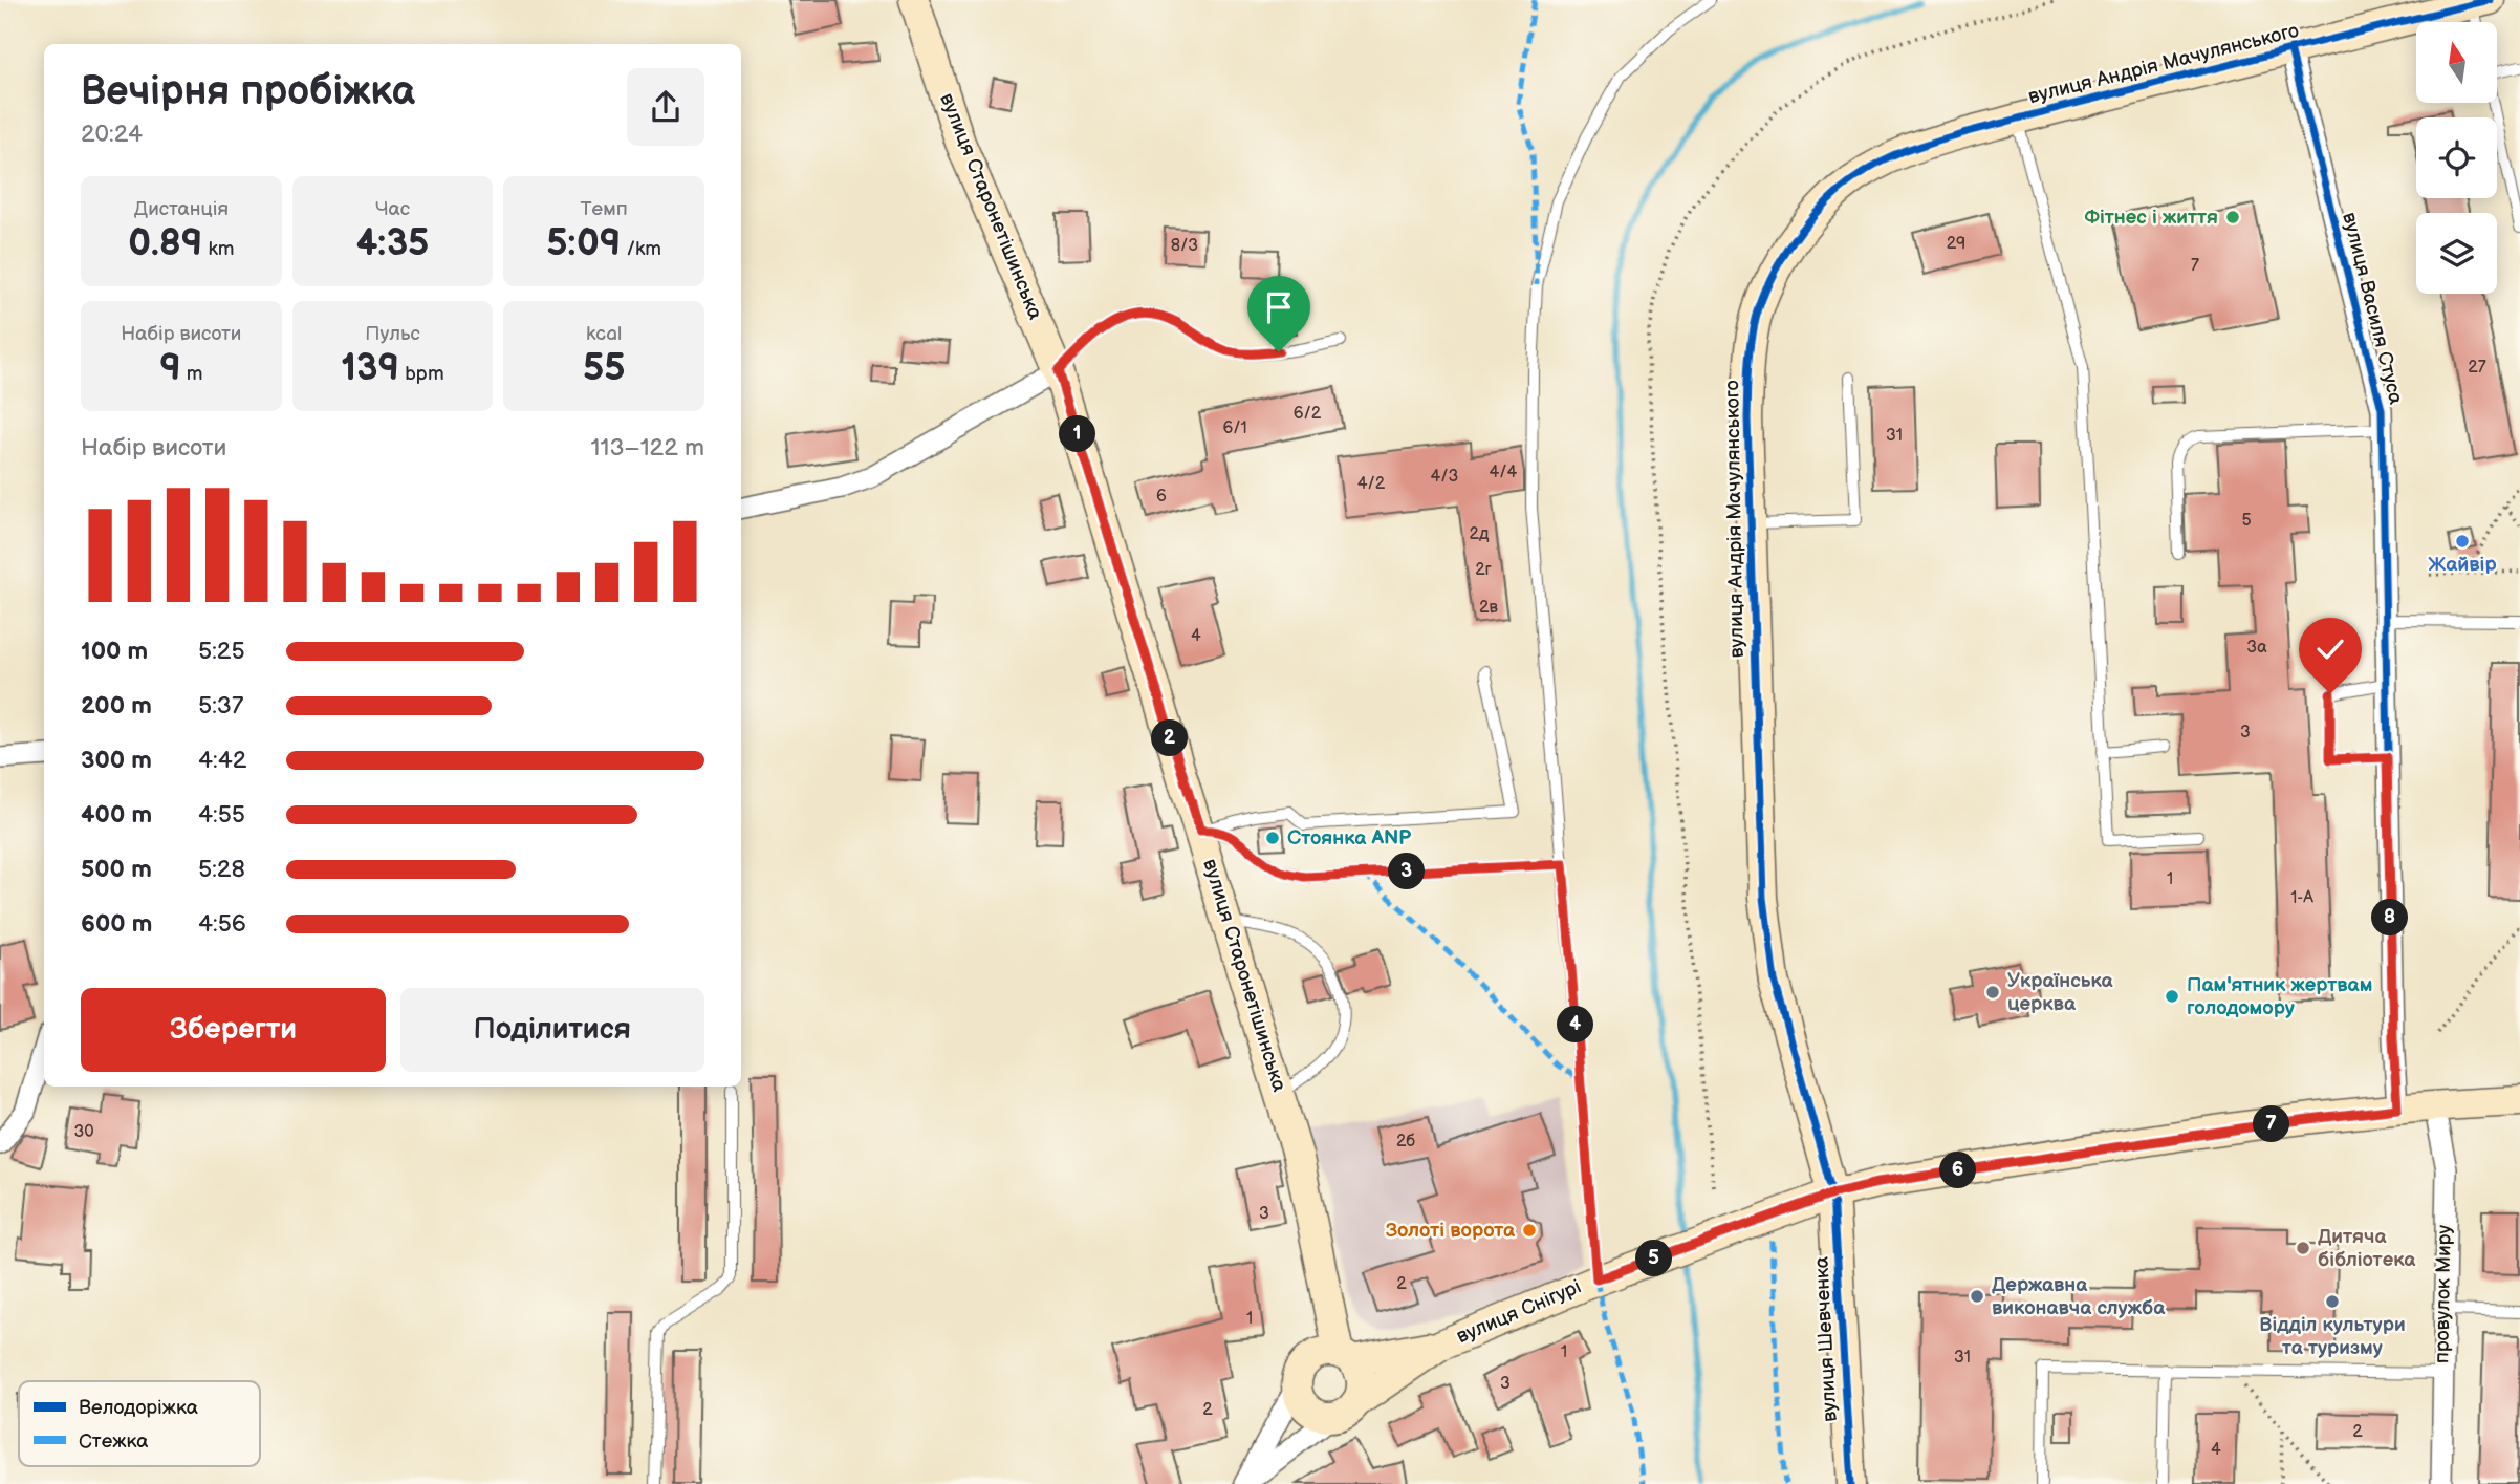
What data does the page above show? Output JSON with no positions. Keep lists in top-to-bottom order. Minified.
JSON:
{"streets":{"main road":["вулиця Андрія Мачулянського","вулиця Старонетішинська","вулиця Снігурі","вулиця Шевченка"],"street":["вулиця Василя Стуса","провулок Миру"]},"crossings":[["вулиця Андрія Мачулянського","вулиця Василя Стуса"],["вулиця Андрія Мачулянського","вулиця Снігурі"],["вулиця Андрія Мачулянського","вулиця Шевченка"],["вулиця Старонетішинська","вулиця Снігурі"],["вулиця Василя Стуса","вулиця Снігурі"],["провулок Миру","вулиця Снігурі"],["вулиця Снігурі","вулиця Шевченка"]],"places":["Фітнес і життя","Жайвір","Стоянка ANP","Українська церква","Пам'ятник жертвам голодомору","Золоті ворота","Дитяча бібліотека","Державна виконавча служба","Відділ культури та туризму"],"house_numbers":["29","8/3","7","27","6/2","6/1","31","4/4","4/3","4/2","6","5","2д","2г","2в","4","3а","3","1","1-А","30","2б","3","2","1","1","31","3","2","2","4"],"legend":["Велодоріжка","Стежка"],"north":"top","page":{"heading":["Вечірня пробіжка","20:24"],"stats":[["Дистанція","0.89 km"],["Час","4:35"],["Темп","5:09 /km"],["Набір висоти","9 m"],["Пульс","139 bpm"],["kcal","55"]],"pins":["1","2","3","8","4","7","6","5"],"chart":["Набір висоти","113–122 m"],"list":[{"name":"100 m","note":"5:25"},{"name":"200 m","note":"5:37"},{"name":"300 m","note":"4:42"},{"name":"400 m","note":"4:55"},{"name":"500 m","note":"5:28"},{"name":"600 m","note":"4:56"}],"buttons":["Зберегти","Поділитися"]}}
